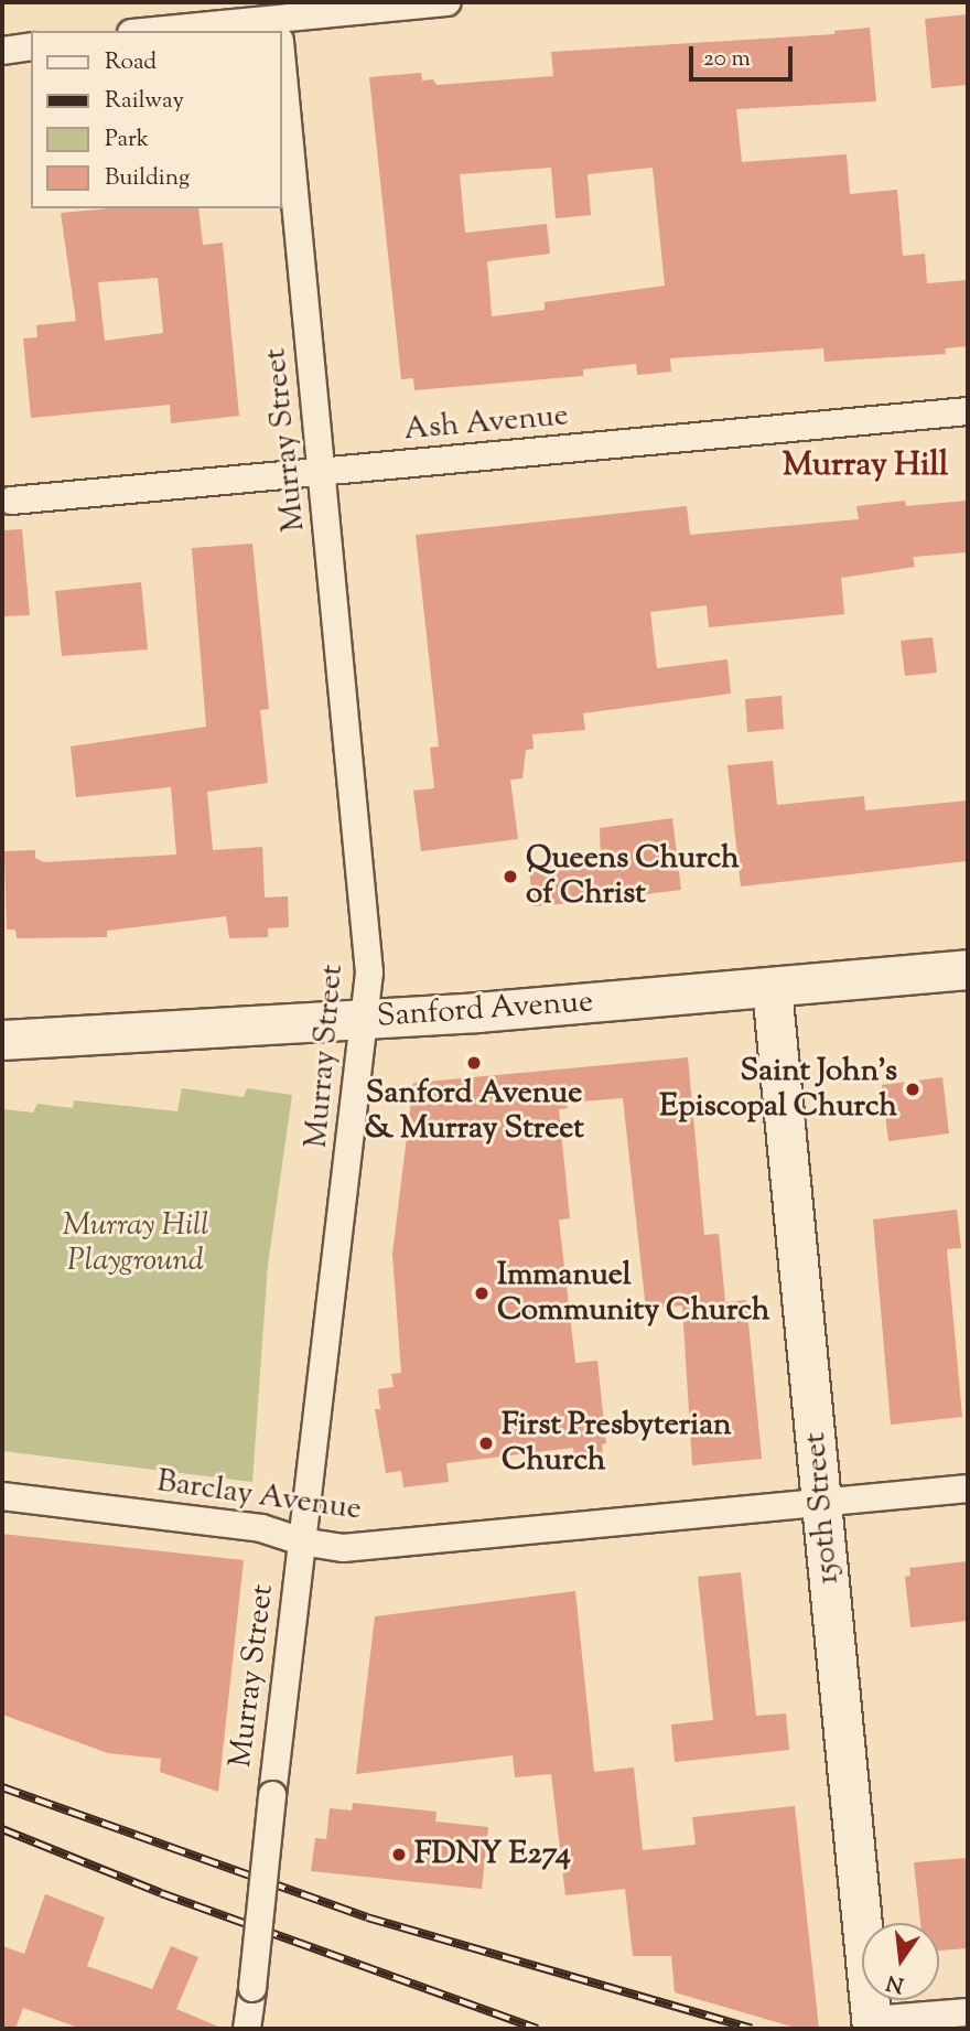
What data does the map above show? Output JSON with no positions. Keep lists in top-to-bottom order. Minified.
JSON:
{"streets":{"street":["Ash Avenue","Murray Street","Sanford Avenue","Barclay Avenue","150th Street"]},"crossings":[["Ash Avenue","Murray Street"],["Murray Street","Sanford Avenue"],["Murray Street","Barclay Avenue"],["Sanford Avenue","150th Street"],["Barclay Avenue","150th Street"]],"districts":["Murray Hill"],"parks":["Murray Hill Playground"],"places":["Queens Church of Christ","Sanford Avenue & Murray Street","Saint John's Episcopal Church","Immanuel Community Church","First Presbyterian Church","FDNY E274"],"legend":["Road","Railway","Park","Building"],"scale_bar":"20 m","north":"bottom"}
